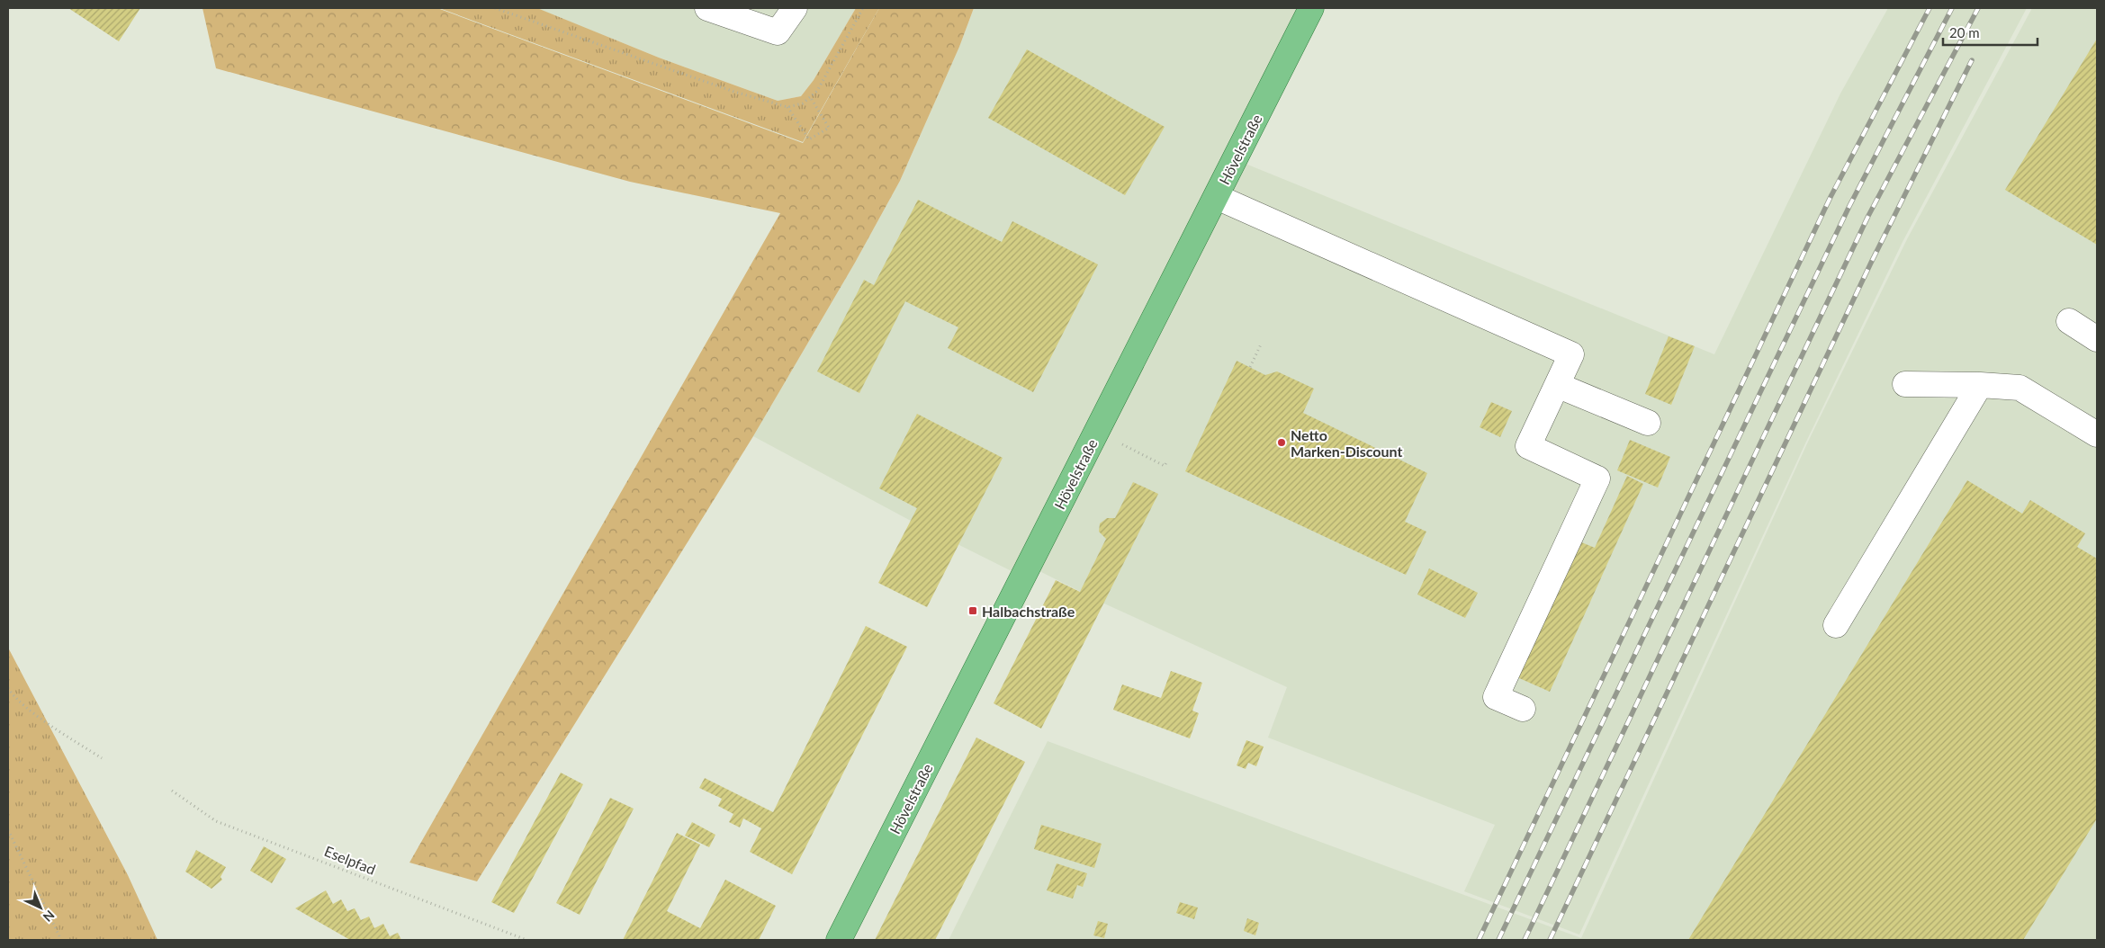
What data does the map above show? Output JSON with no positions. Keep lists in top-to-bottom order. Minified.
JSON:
{"streets":{"main road":["Hövelstraße"],"path":["Eselpfad"]},"places":{"other":["Netto Marken-Discount"],"transit":["Halbachstraße"]},"scale_bar":"20 m","north":"bottom right"}
